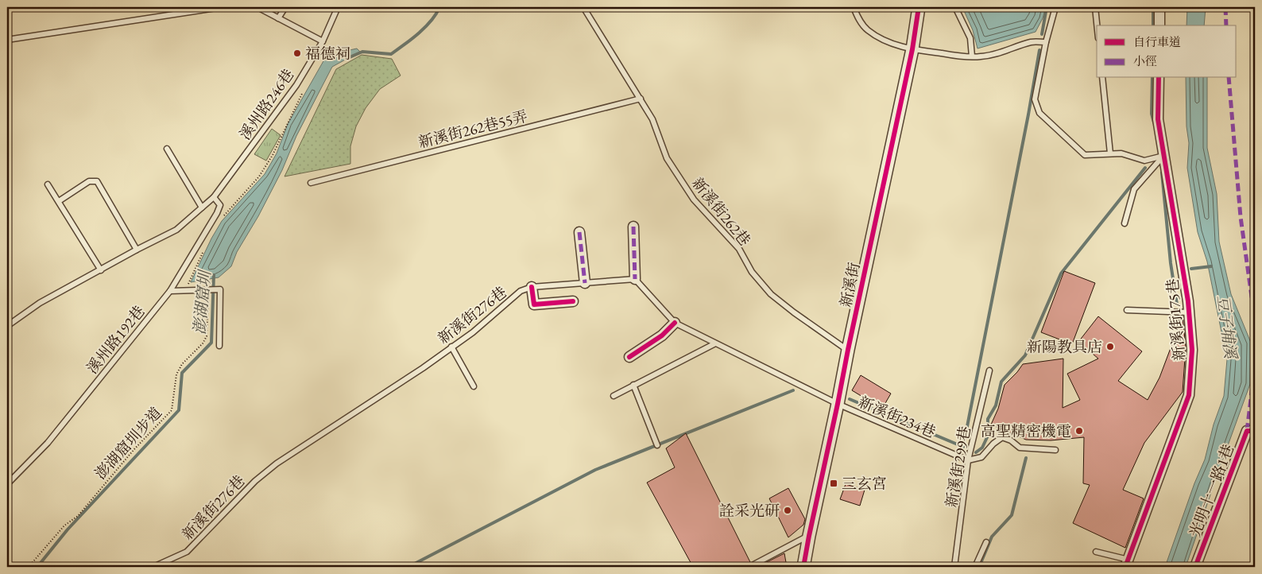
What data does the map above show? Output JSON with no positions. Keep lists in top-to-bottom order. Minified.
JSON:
{"streets":{"street":["新溪街","新溪街175巷","光明十一路1巷"],"lane":["溪州路246巷","新溪街262巷55弄","新溪街262巷","新溪街276巷","溪州路192巷","新溪街234巷","新溪街299巷"],"path":["澎湖窟圳步道"]},"crossings":[["溪州路246巷","溪州路192巷"],["新溪街262巷55弄","新溪街262巷"],["新溪街262巷","新溪街"],["新溪街","新溪街234巷"],["新溪街234巷","新溪街299巷"]],"water":["澎湖窟圳","豆子埔溪"],"places":{"other":["福德祠","新陽教具店","高聖精密機電","詮采光研"],"transit":["三玄宮"]},"legend":["自行車道","小徑"]}
